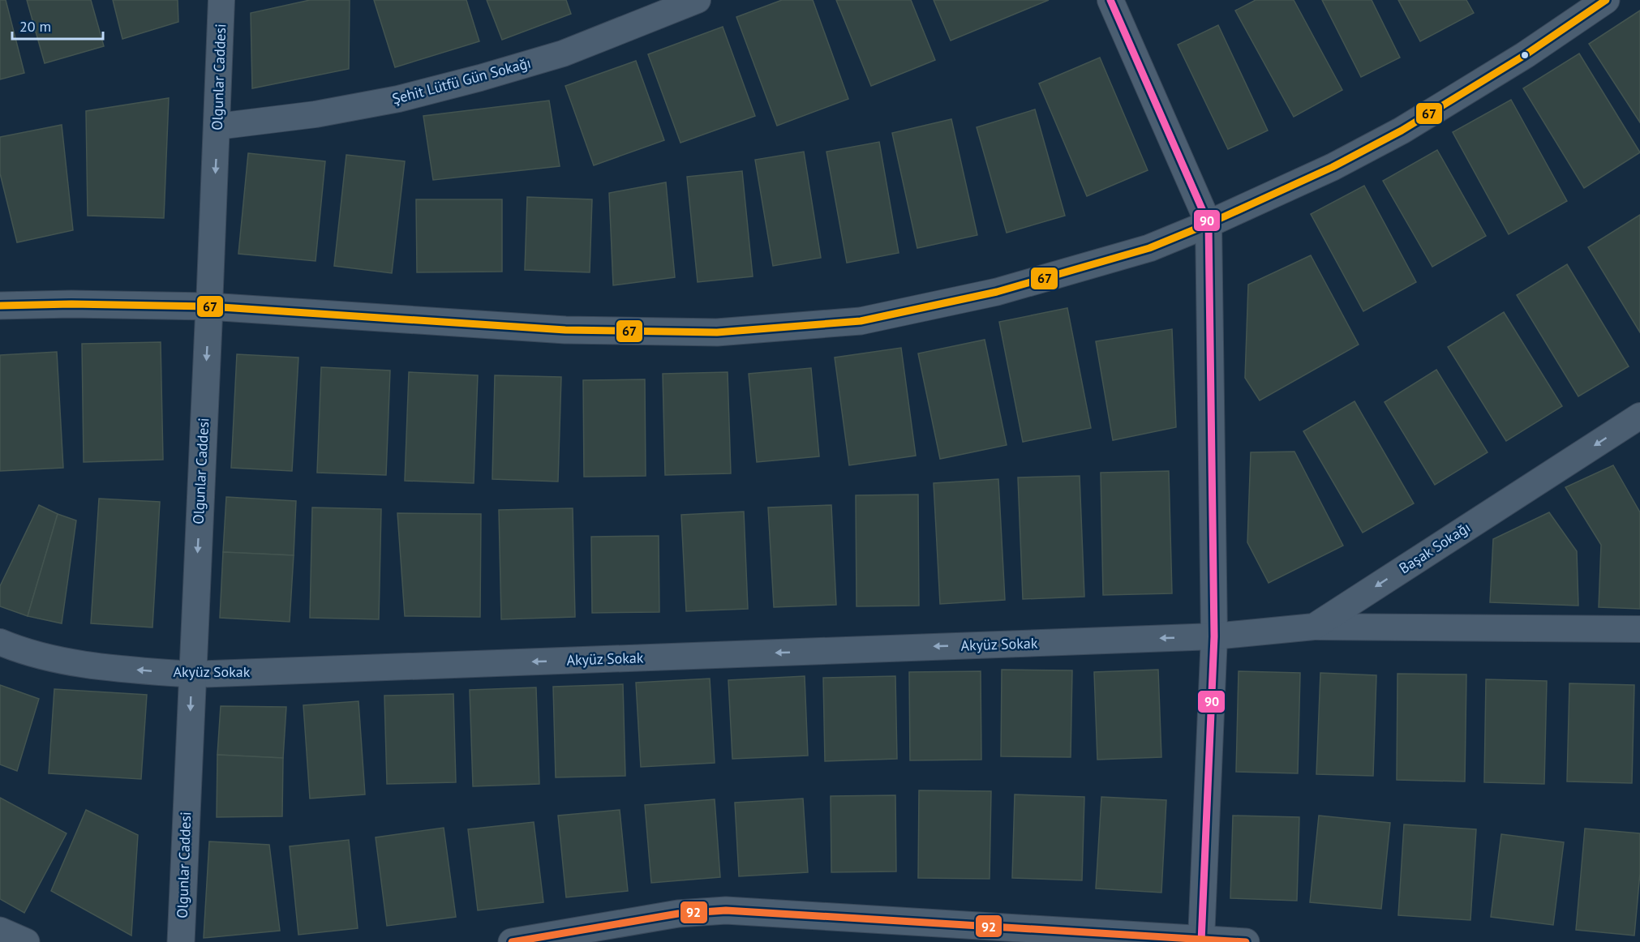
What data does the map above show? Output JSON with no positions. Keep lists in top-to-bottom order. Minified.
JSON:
{"streets":{"main road":["Olgunlar Caddesi"],"street":["Şehit Lütfü Gün Sokağı","Başak Sokağı","Akyüz Sokak"]},"crossings":[["Olgunlar Caddesi","Şehit Lütfü Gün Sokağı"],["Olgunlar Caddesi","Akyüz Sokak"],["Başak Sokağı","Akyüz Sokak"]],"one_way":["Olgunlar Caddesi","Başak Sokağı","Akyüz Sokak"],"lines":["transit line 90","transit line 67","transit line 92"],"scale_bar":"20 m"}
